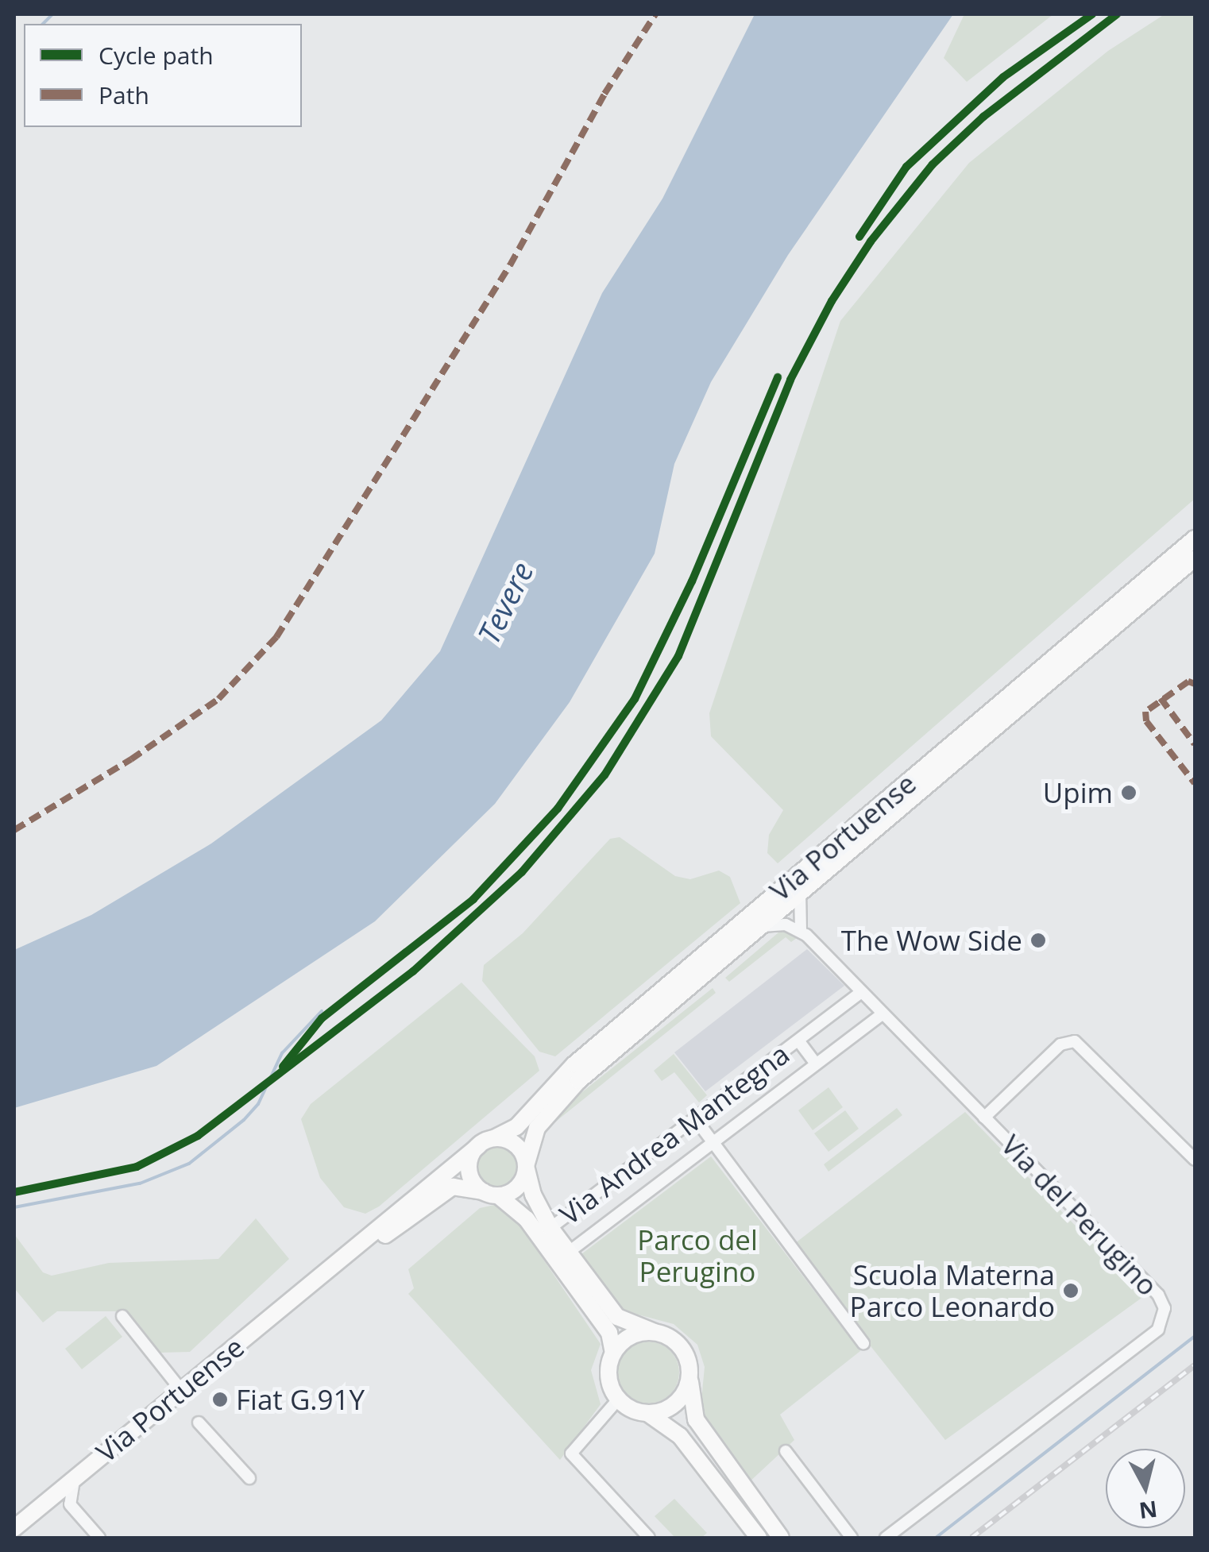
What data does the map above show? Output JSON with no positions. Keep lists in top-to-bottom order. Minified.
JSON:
{"streets":{"street":["Via Portuense","Via Andrea Mantegna","Via del Perugino"]},"crossings":[["Via Andrea Mantegna","Via del Perugino"]],"water":["Tevere"],"parks":["Parco del Perugino"],"places":["Upim","The Wow Side","Scuola Materna Parco Leonardo","Fiat G.91Y"],"legend":["Cycle path","Path"],"north":"bottom"}
